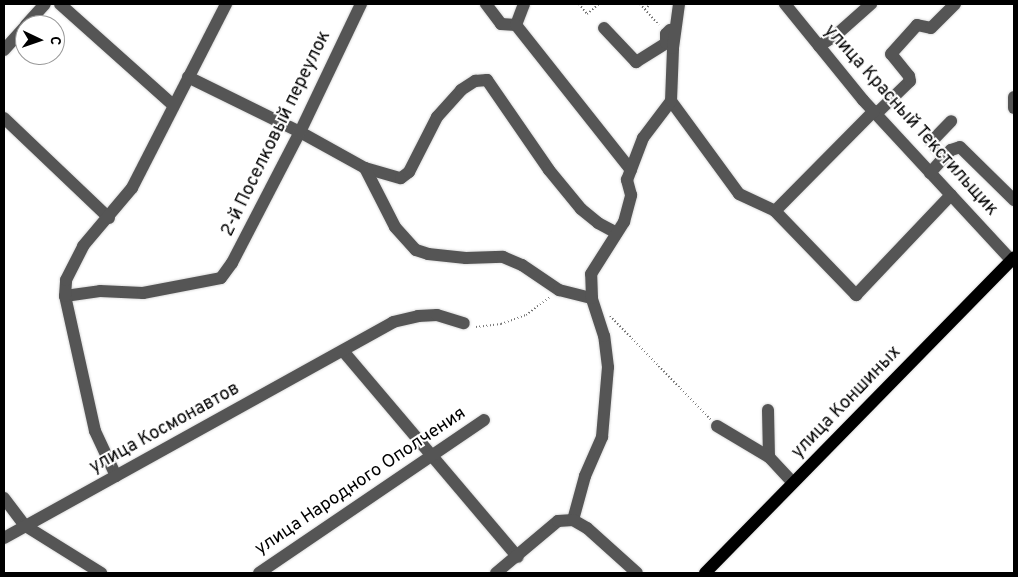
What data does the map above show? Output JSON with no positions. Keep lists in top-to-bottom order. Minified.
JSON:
{"streets":{"main road":["улица Коншиных"],"street":["улица Красный Текстильщик","2-й Поселковый переулок","улица Космонавтов","улица Народного Ополчения"]},"crossings":[["улица Красный Текстильщик","улица Коншиных"]],"north":"right"}
